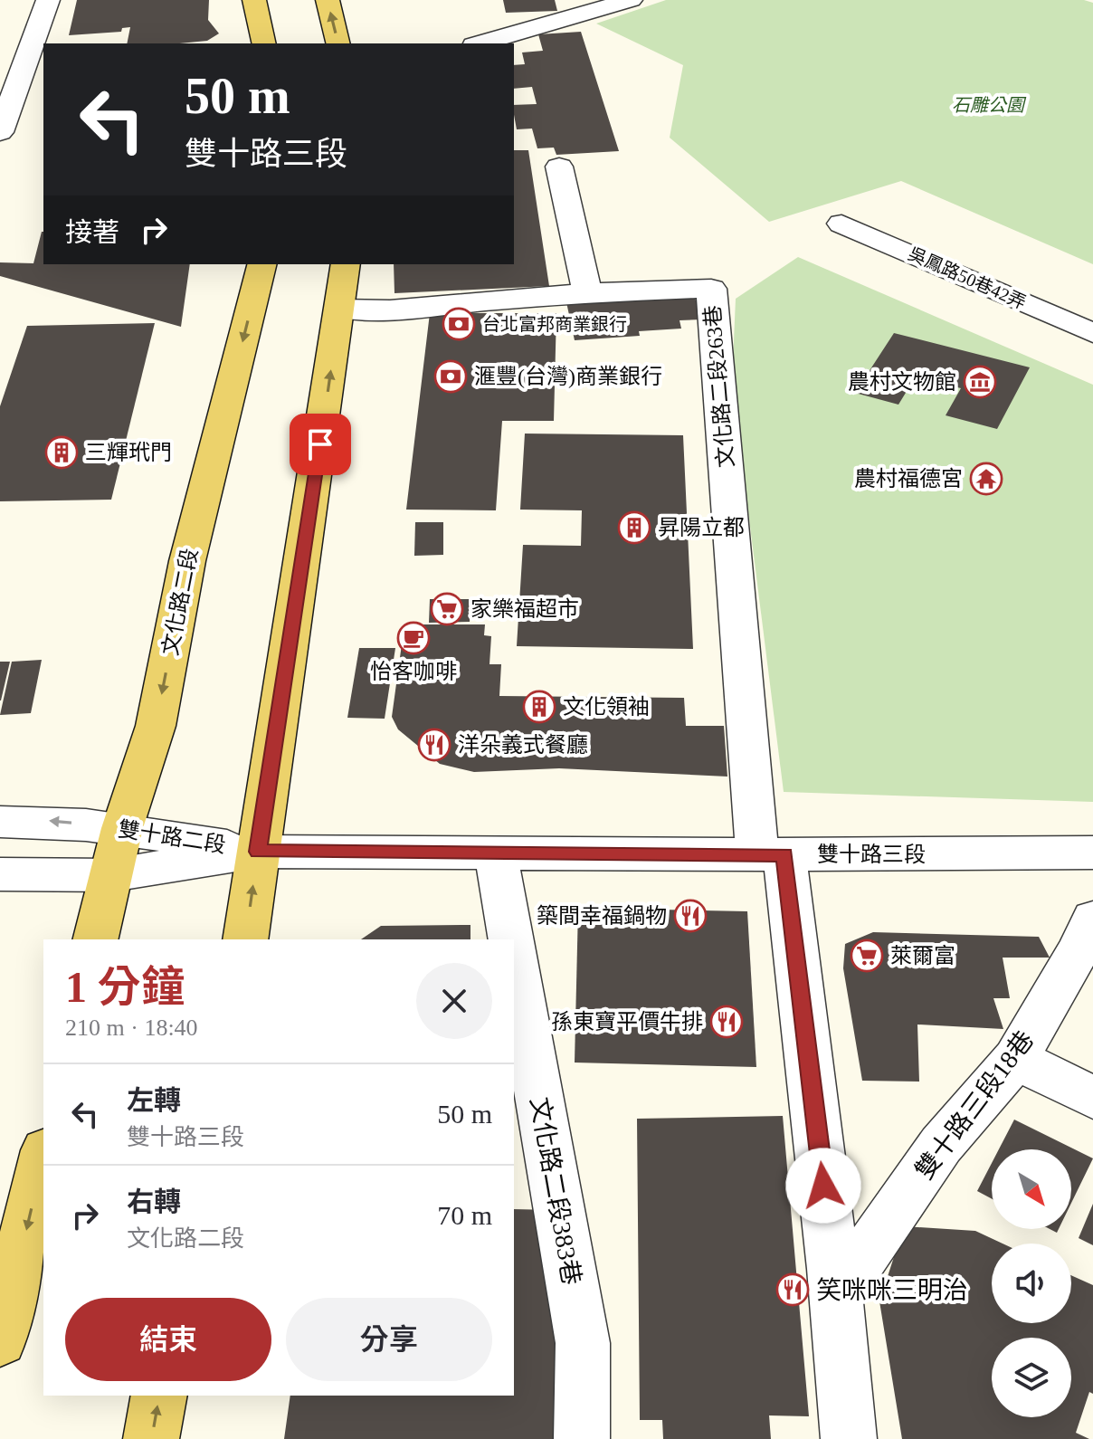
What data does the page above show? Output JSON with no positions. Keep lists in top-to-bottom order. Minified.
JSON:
{"streets":{"main road":["文化路二段"],"street":["吳鳳路50巷42弄","文化路二段263巷","雙十路二段","雙十路三段","雙十路三段18巷","文化路二段383巷"]},"crossings":[["文化路二段263巷","雙十路三段"],["文化路二段","雙十路二段"],["雙十路二段","雙十路三段"],["雙十路三段","文化路二段383巷"]],"parks":["石雕公園"],"places":{"bank":["台北富邦商業銀行","滙豐(台灣)商業銀行"],"museum":["農村文物館"],"building":["三輝玳門","昇陽立都","文化領袖"],"temple":["農村福德宮"],"supermarket":["家樂福超市","萊爾富"],"cafe":["怡客咖啡"],"restaurant":["洋朵義式餐廳","築間幸福鍋物","孫東寶平價牛排","笑咪咪三明治"]},"north":"bottom right","page":{"turn":["50 m","雙十路三段"],"then":"接著","heading":["1 分鐘","210 m · 18:40"],"list":[{"name":"左轉","note":"雙十路三段","value":"50 m"},{"name":"右轉","note":"文化路二段","value":"70 m"}],"buttons":["結束","分享"]}}
